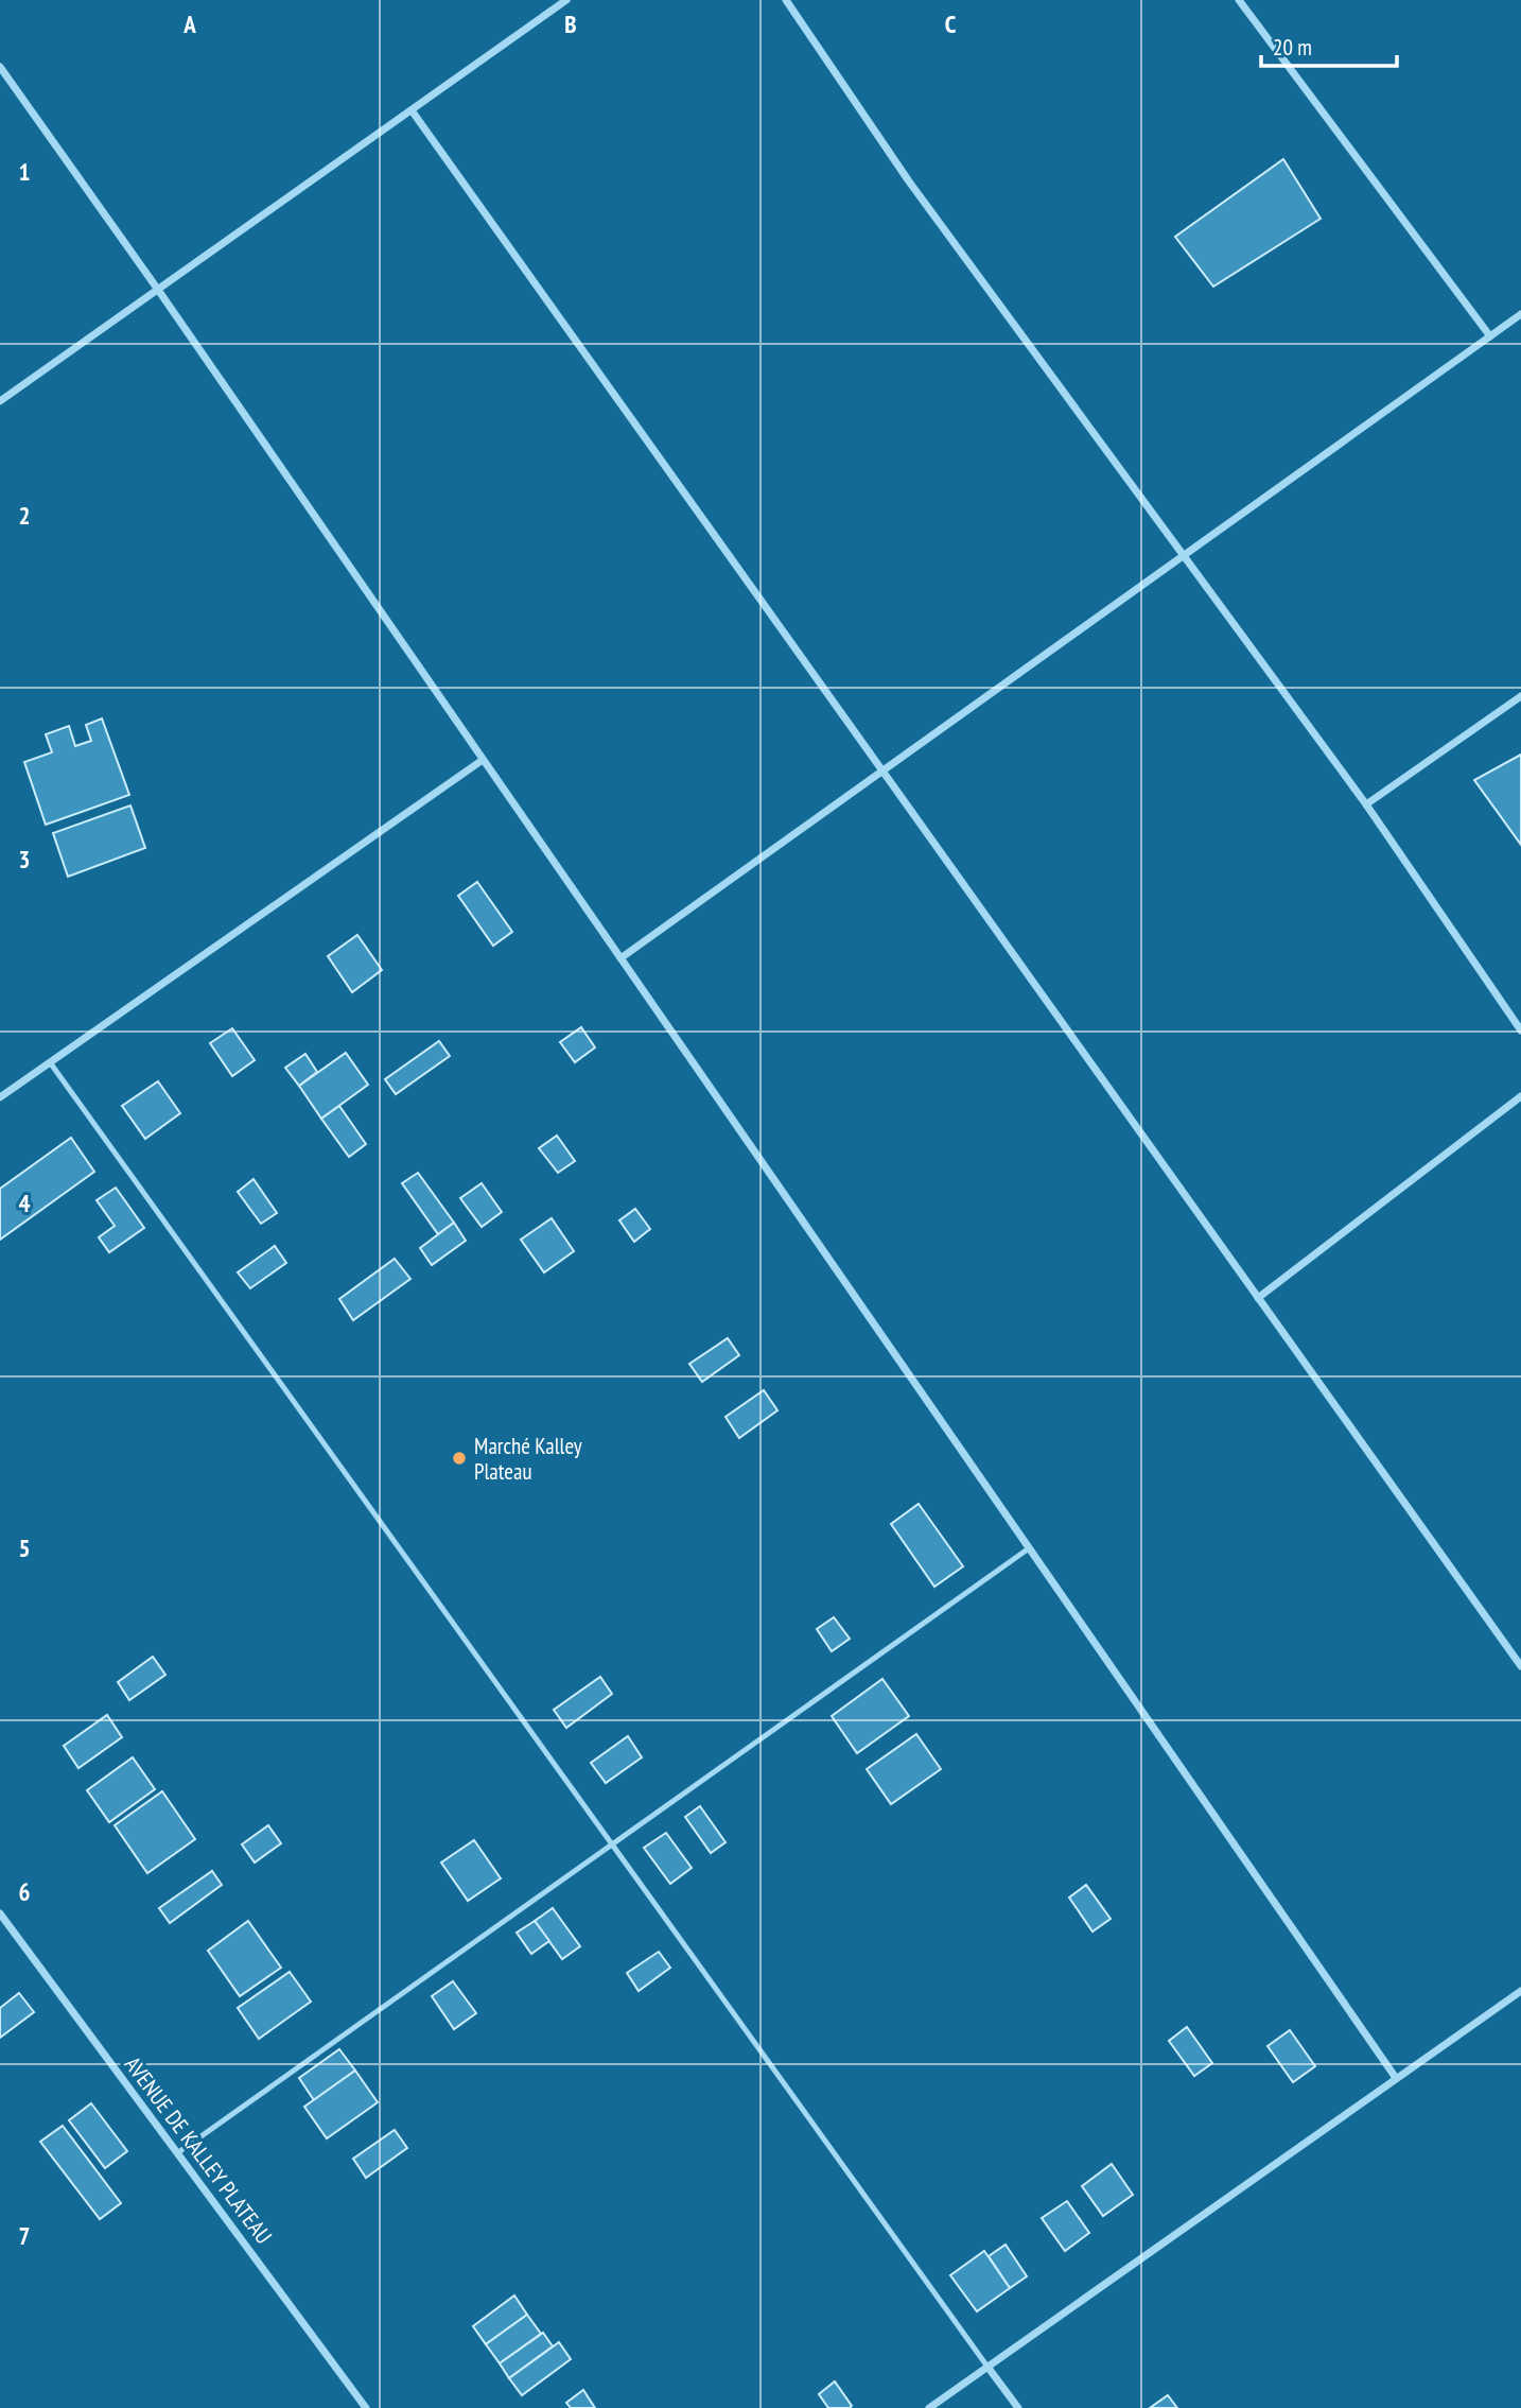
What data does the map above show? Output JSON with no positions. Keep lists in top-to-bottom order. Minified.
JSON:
{"streets":{"street":["AVENUE DE KALLEY PLATEAU"]},"places":["Marché Kalley Plateau"],"scale_bar":"20 m","grid":{"columns":["A","B","C"],"rows":["1","2","3","4","5","6","7"]}}
